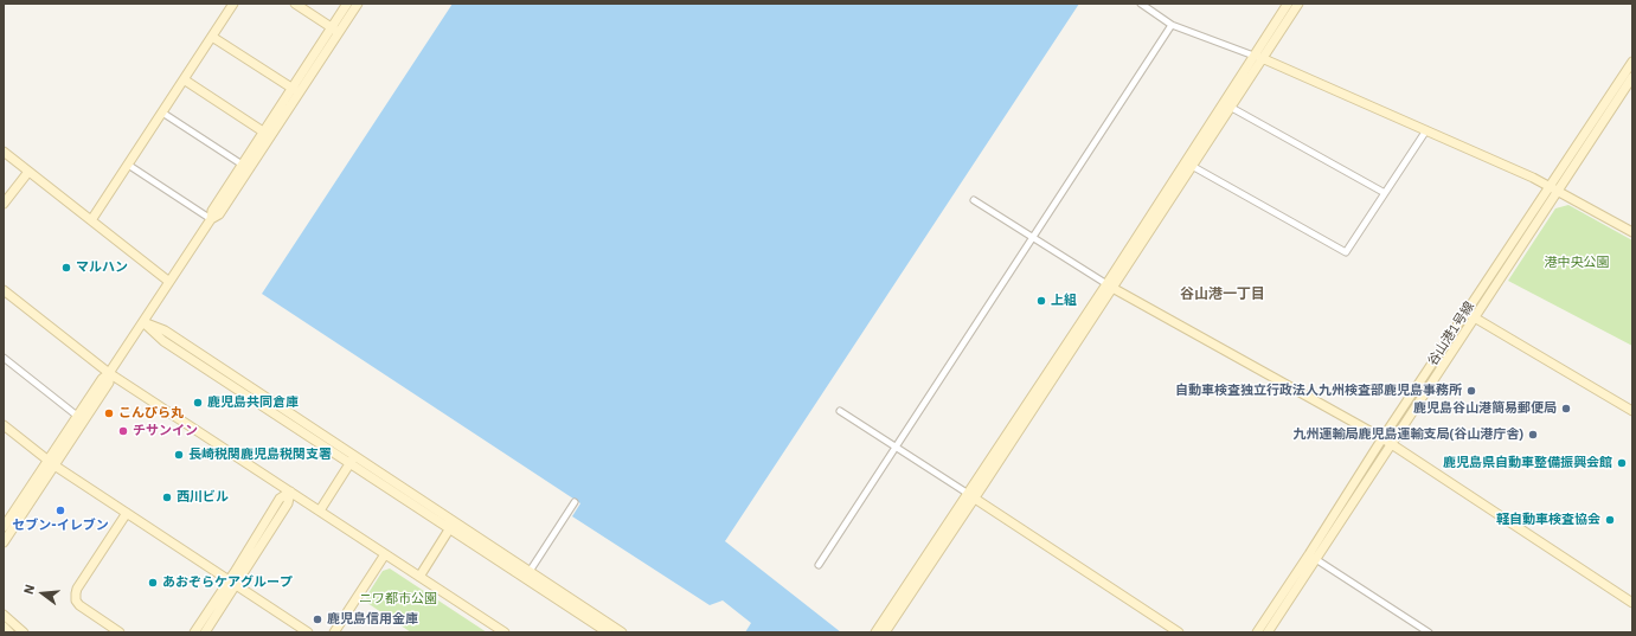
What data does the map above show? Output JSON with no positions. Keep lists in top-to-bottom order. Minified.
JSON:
{"streets":{"street":["谷山港1号線"]},"districts":["谷山港一丁目"],"parks":["港中央公園","ニワ都市公園"],"places":["マルハン","上組","自動車検査独立行政法人九州検査部鹿児島事務所","鹿児島共同倉庫","鹿児島谷山港簡易郵便局","こんぴら丸","チサンイン","九州運輸局鹿児島運輸支局(谷山港庁舎)","長崎税関鹿児島税関支署","鹿児島県自動車整備振興会館","西川ビル","セブン-イレブン","軽自動車検査協会","あおぞらケアグループ","鹿児島信用金庫"],"north":"left"}
